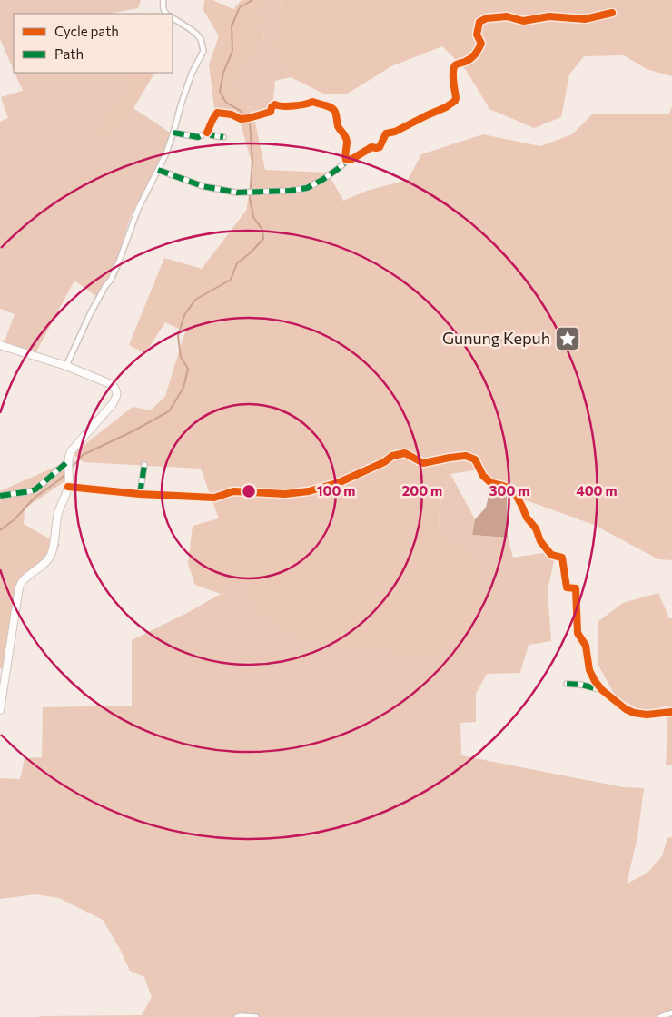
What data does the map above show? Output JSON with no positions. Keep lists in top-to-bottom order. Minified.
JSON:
{"places":{"place":["Gunung Kepuh"]},"legend":["Cycle path","Path"],"rings":["100 m","200 m","300 m","400 m"]}
